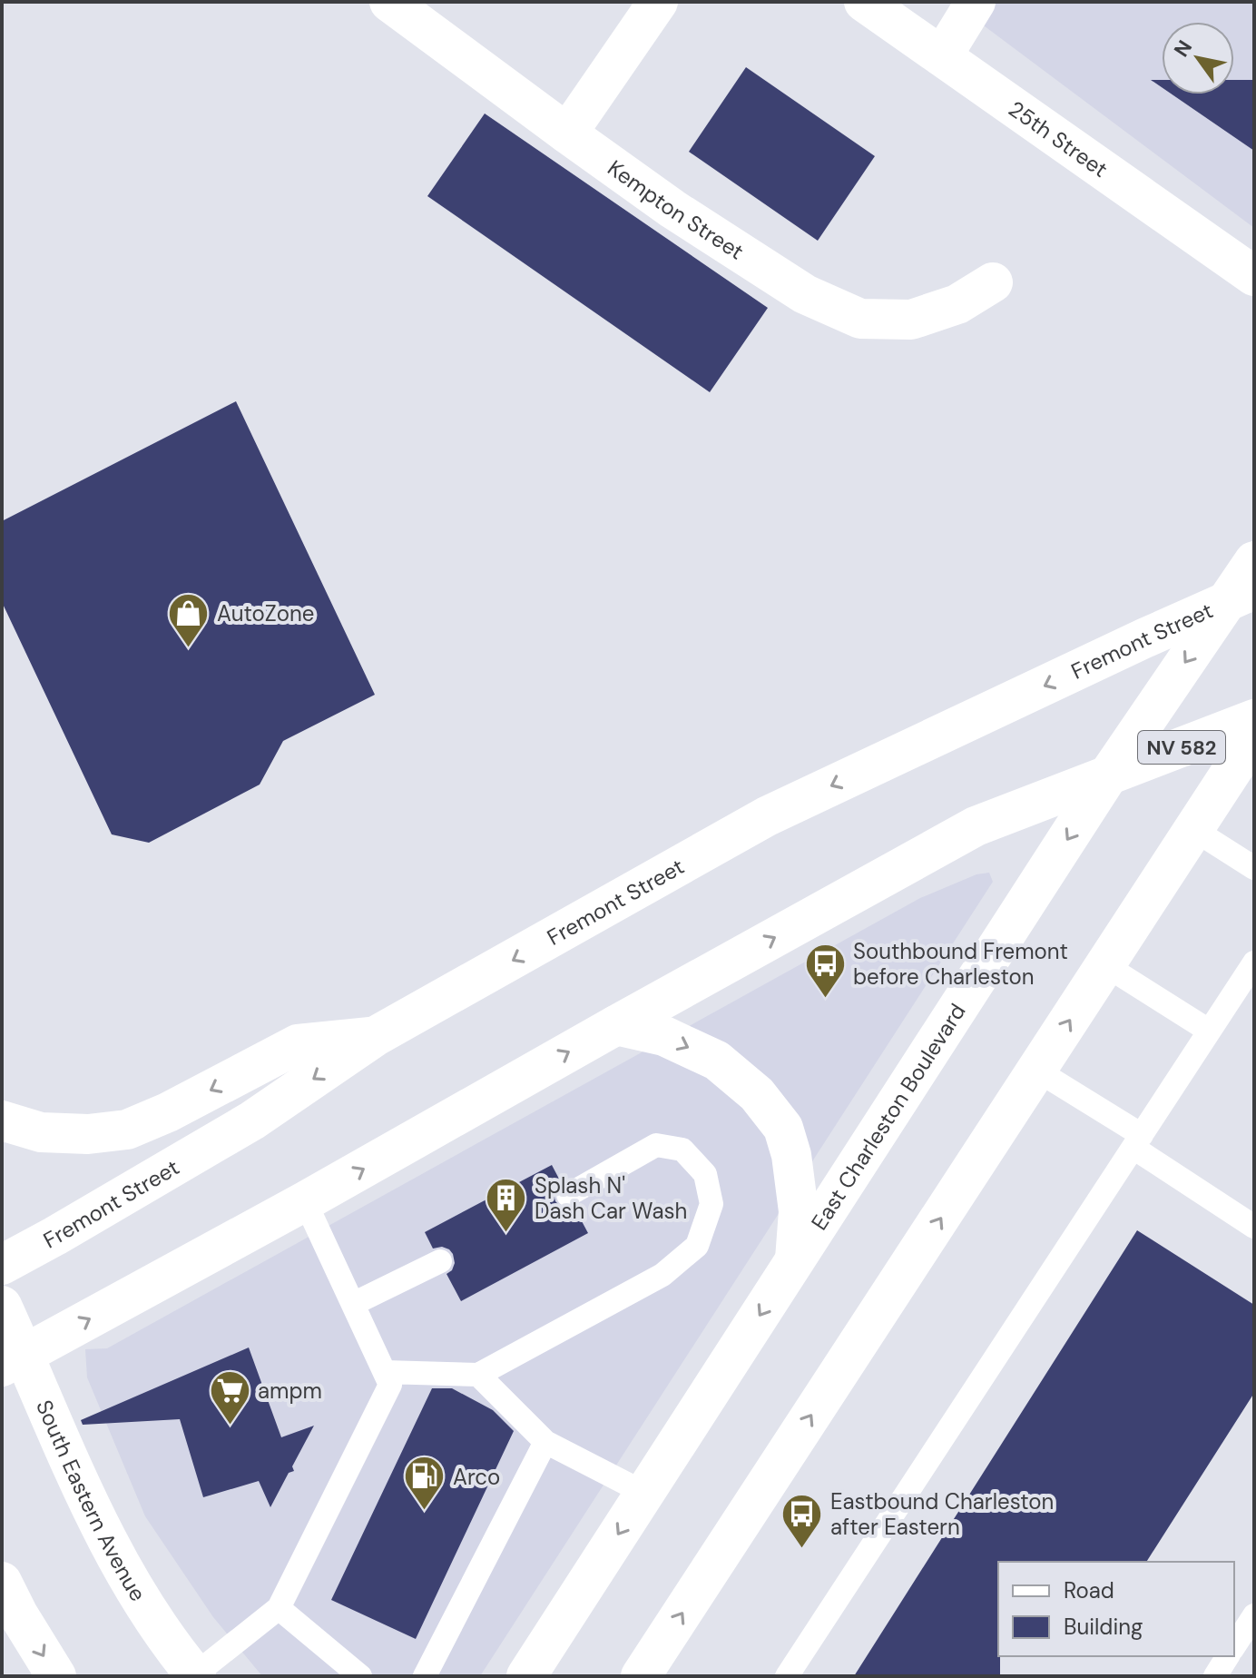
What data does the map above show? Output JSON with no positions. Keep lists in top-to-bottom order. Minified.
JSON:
{"streets":{"main road":["25th Street","Kempton Street","Fremont Street","NV 582","East Charleston Boulevard","South Eastern Avenue"]},"crossings":[["Fremont Street","East Charleston Boulevard"],["NV 582","East Charleston Boulevard"]],"places":{"shop":["AutoZone"],"bus stop":["Southbound Fremont before Charleston","Eastbound Charleston after Eastern"],"building":["Splash N' Dash Car Wash"],"supermarket":["ampm"],"fuel station":["Arco"]},"legend":["Road","Building"],"north":"top left"}
